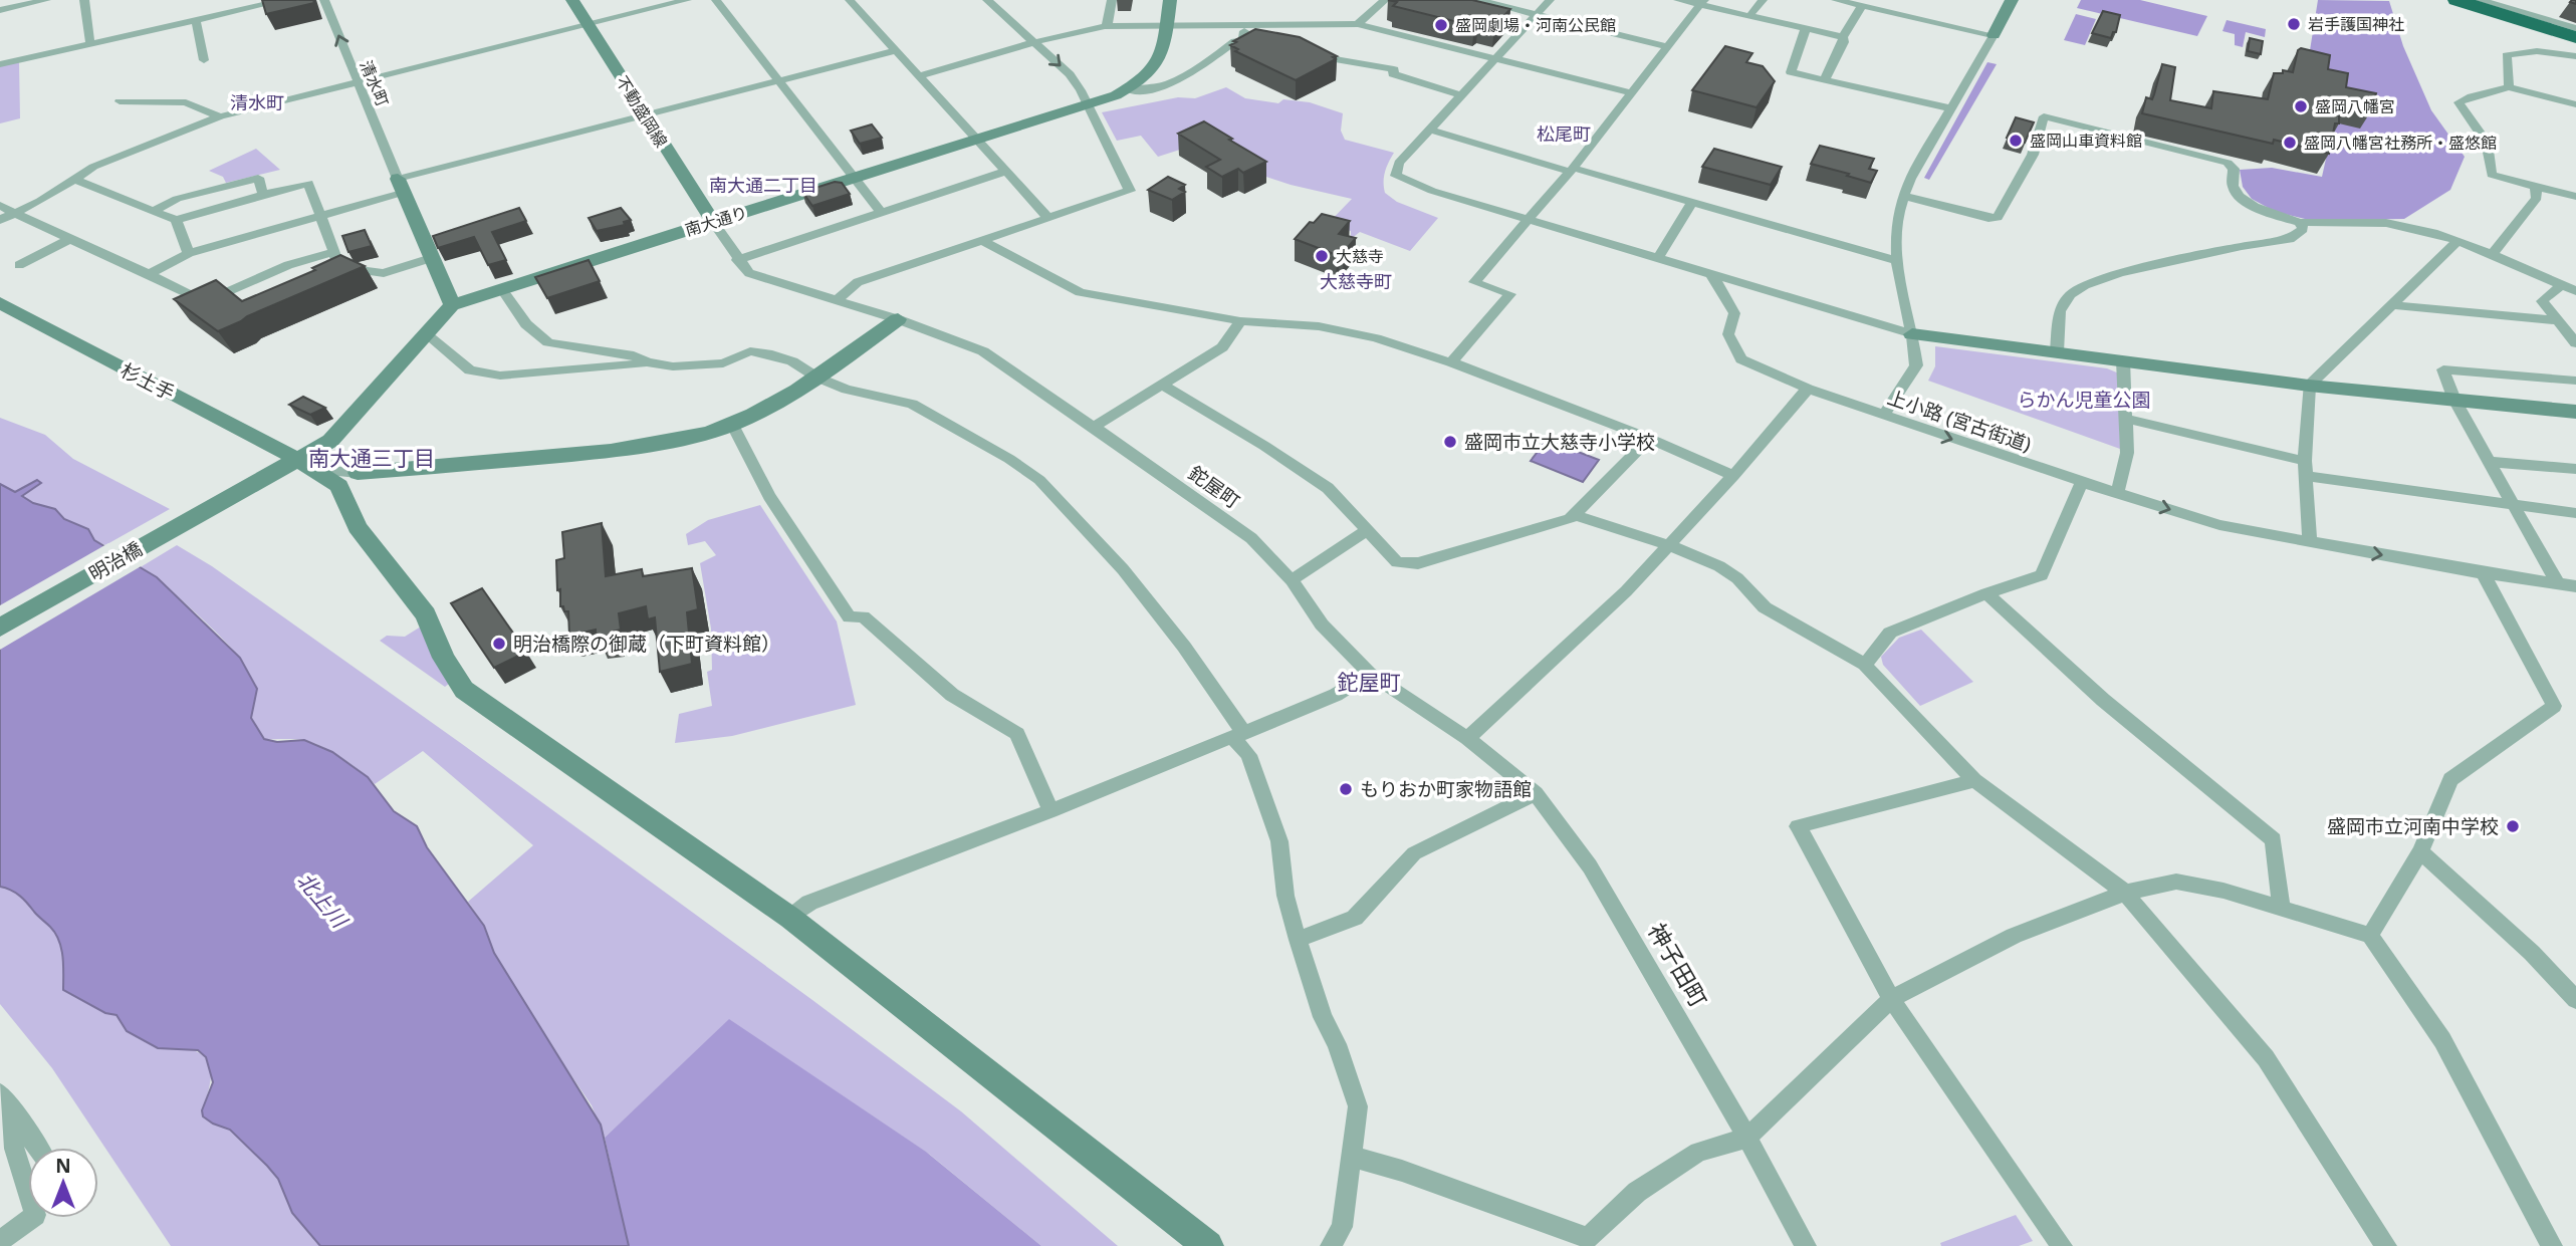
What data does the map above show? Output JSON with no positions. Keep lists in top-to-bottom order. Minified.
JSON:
{"streets":{"street":["清水町","不動盛岡線","南大通り","杉土手","上小路 (宮古街道)","鉈屋町","明治橋","神子田町"]},"crossings":[["不動盛岡線","南大通り"],["南大通り","杉土手"],["南大通り","明治橋"],["杉土手","明治橋"],["鉈屋町","神子田町"]],"one_way":["清水町"],"districts":["清水町","松尾町","南大通二丁目","大慈寺町","南大通三丁目","鉈屋町"],"water":["北上川"],"parks":["らかん児童公園"],"places":["岩手護国神社","盛岡劇場・河南公民館","盛岡八幡宮","盛岡山車資料館","盛岡八幡宮社務所・盛悠館","大慈寺","盛岡市立大慈寺小学校","明治橋際の御蔵（下町資料館）","もりおか町家物語館","盛岡市立河南中学校"],"north":"top"}
